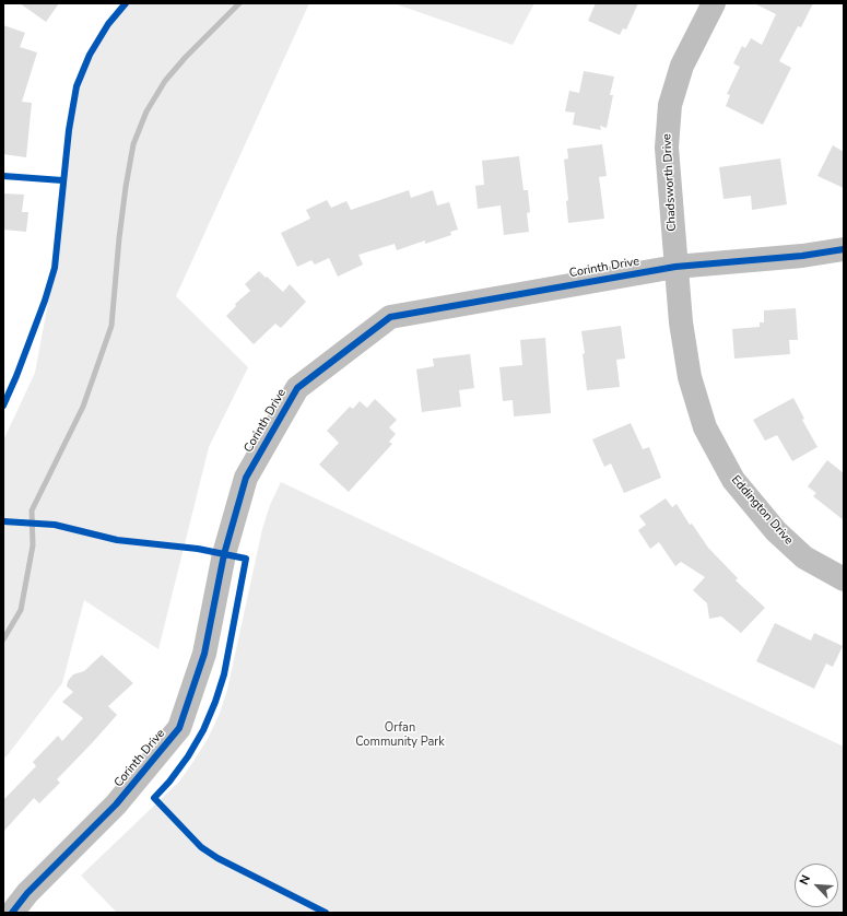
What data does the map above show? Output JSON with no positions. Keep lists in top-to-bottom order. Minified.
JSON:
{"streets":{"street":["Chadsworth Drive","Corinth Drive","Eddington Drive"]},"crossings":[["Chadsworth Drive","Corinth Drive"],["Chadsworth Drive","Eddington Drive"],["Corinth Drive","Eddington Drive"]],"parks":["Orfan Community Park"],"north":"top left"}
